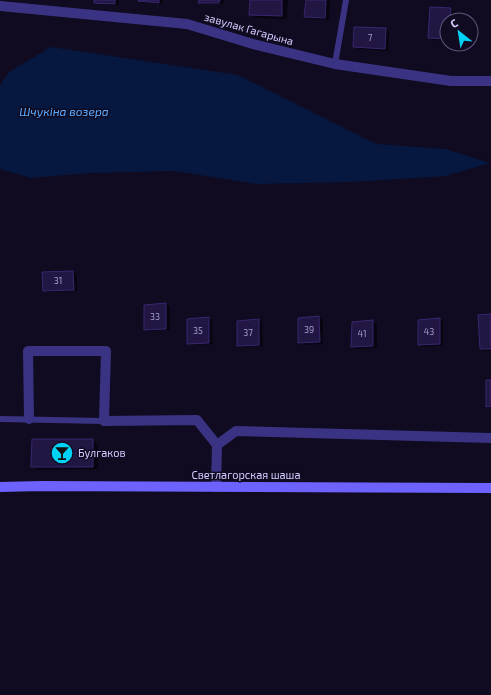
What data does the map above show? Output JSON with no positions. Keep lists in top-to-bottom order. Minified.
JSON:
{"streets":{"main road":["Светлагорская шаша"],"street":["завулак Гагарына"]},"water":["Шчукіна возера"],"places":{"bar":["Булгаков"]},"house_numbers":["7","31","33","39","35","43","37","41"],"north":"top left"}
